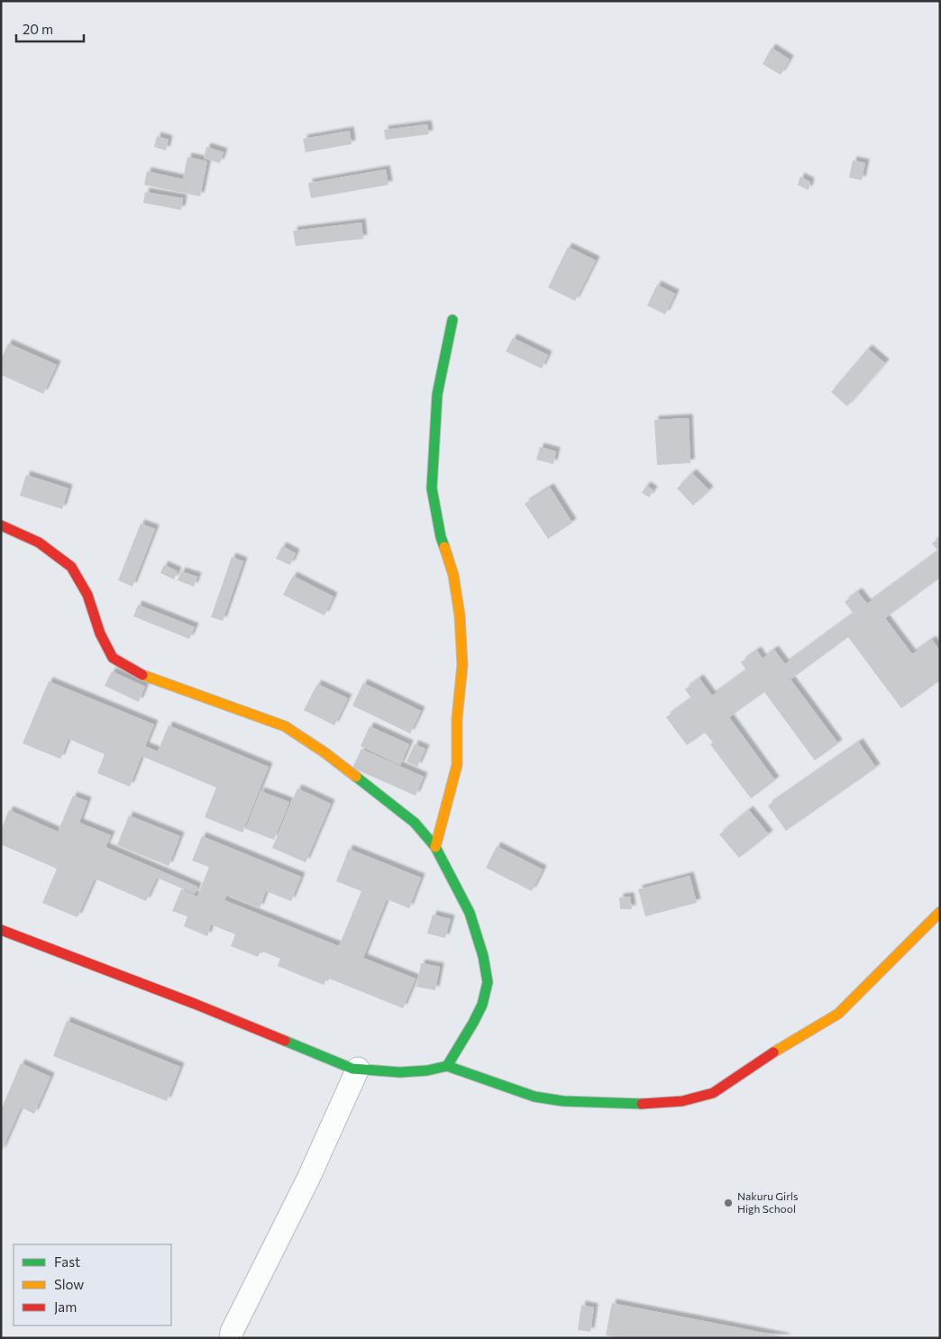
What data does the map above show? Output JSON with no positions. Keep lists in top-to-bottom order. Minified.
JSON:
{"places":["Nakuru Girls High School"],"legend":["Fast","Slow","Jam"],"scale_bar":"20 m"}
